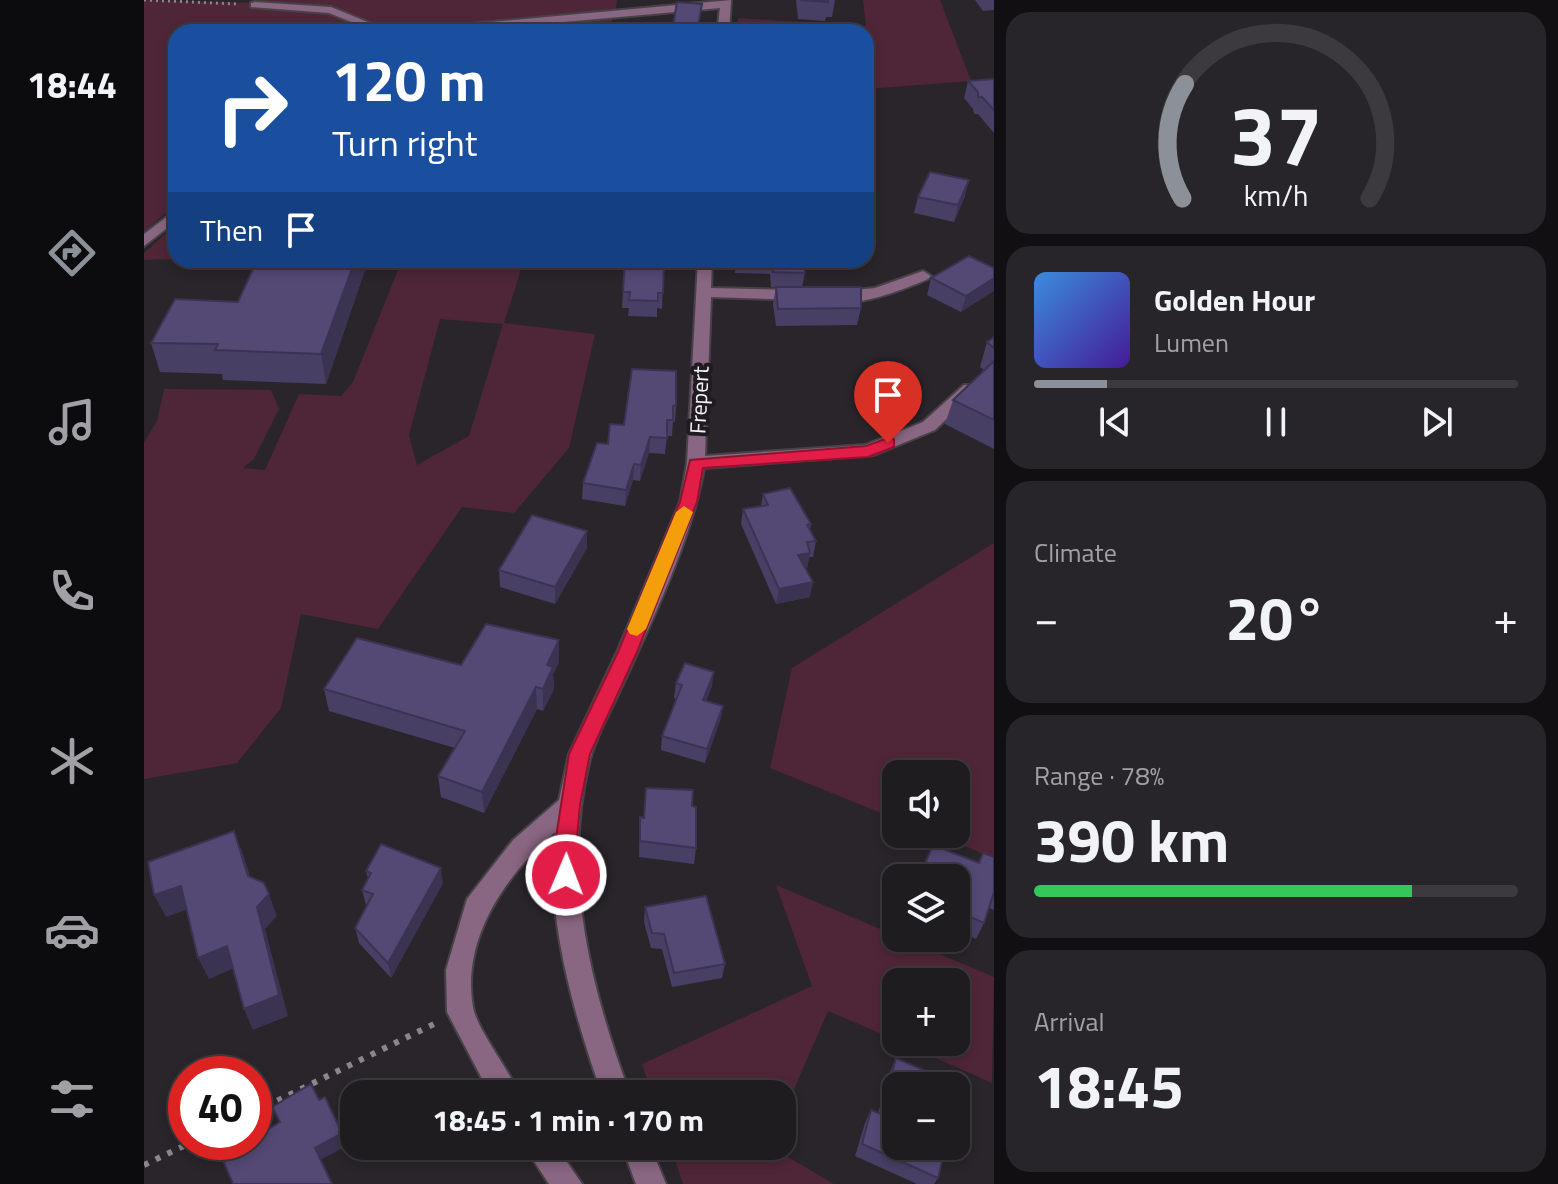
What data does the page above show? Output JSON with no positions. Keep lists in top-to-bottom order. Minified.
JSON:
{"streets":{"street":["Frepert"]},"page":{"tabs":"18:44","turn":["120 m","Turn right"],"then":"Then","song":["Golden Hour","Lumen"],"tile":["Climate",["Range · 78%","390 km"],["Arrival","18:45"]],"heat":["−","20°","+"],"map_buttons":["+","−"],"limit":"40","trip":"18:45 · 1 min · 170 m","gauge":["37","km/h"]}}
